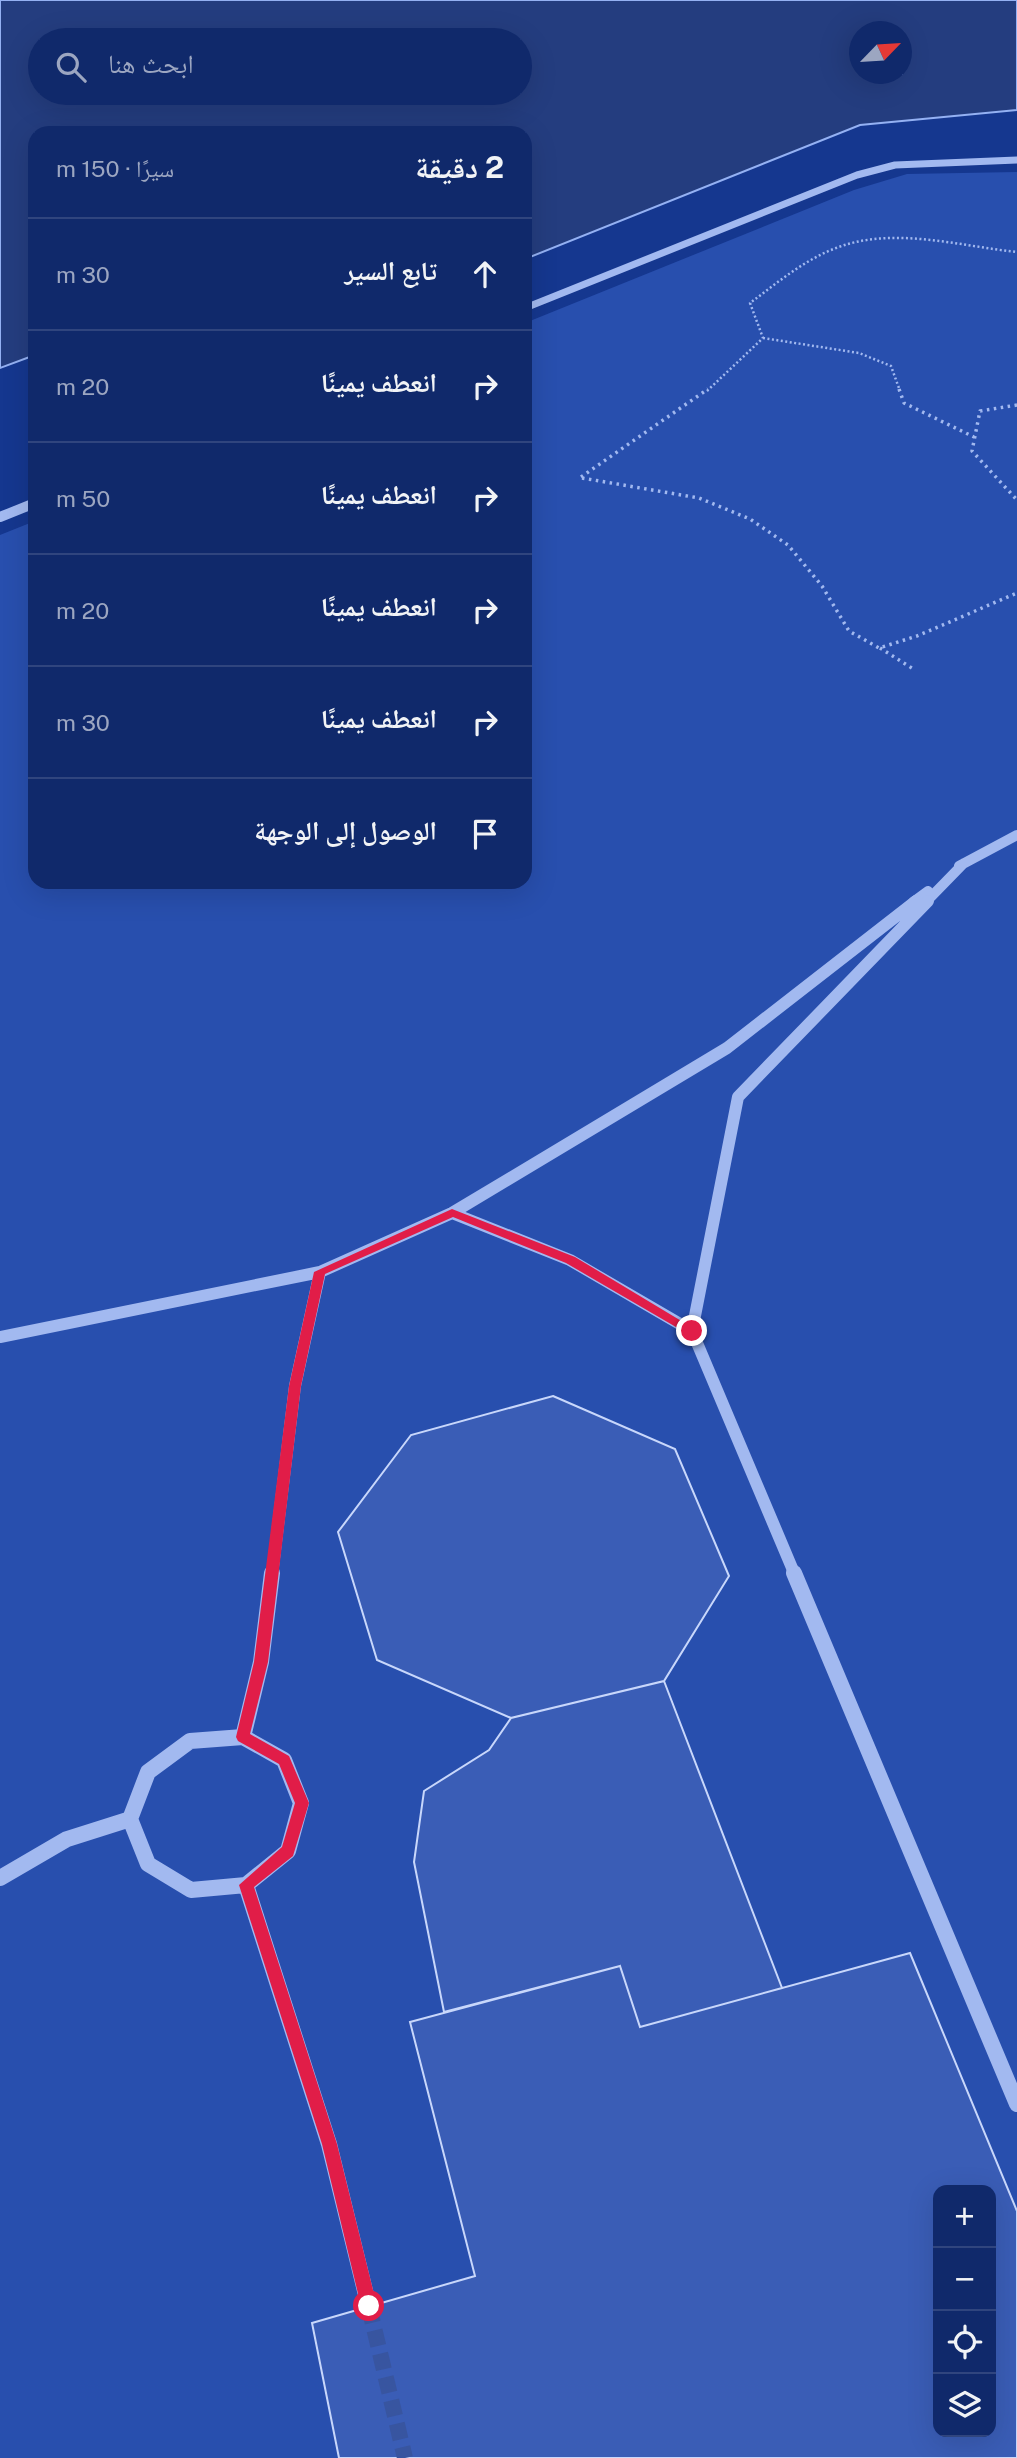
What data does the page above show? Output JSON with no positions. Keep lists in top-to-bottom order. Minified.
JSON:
{"north":"top right","page":{"search":"ابحث هنا","heading":["2 دقيقة","سيرًا · 150 m"],"list":[["تابع السير","30 m"],["انعطف يمينًا","20 m"],["انعطف يمينًا","50 m"],["انعطف يمينًا","20 m"],["انعطف يمينًا","30 m"],"الوصول إلى الوجهة"],"map_buttons":["+","−"]}}
